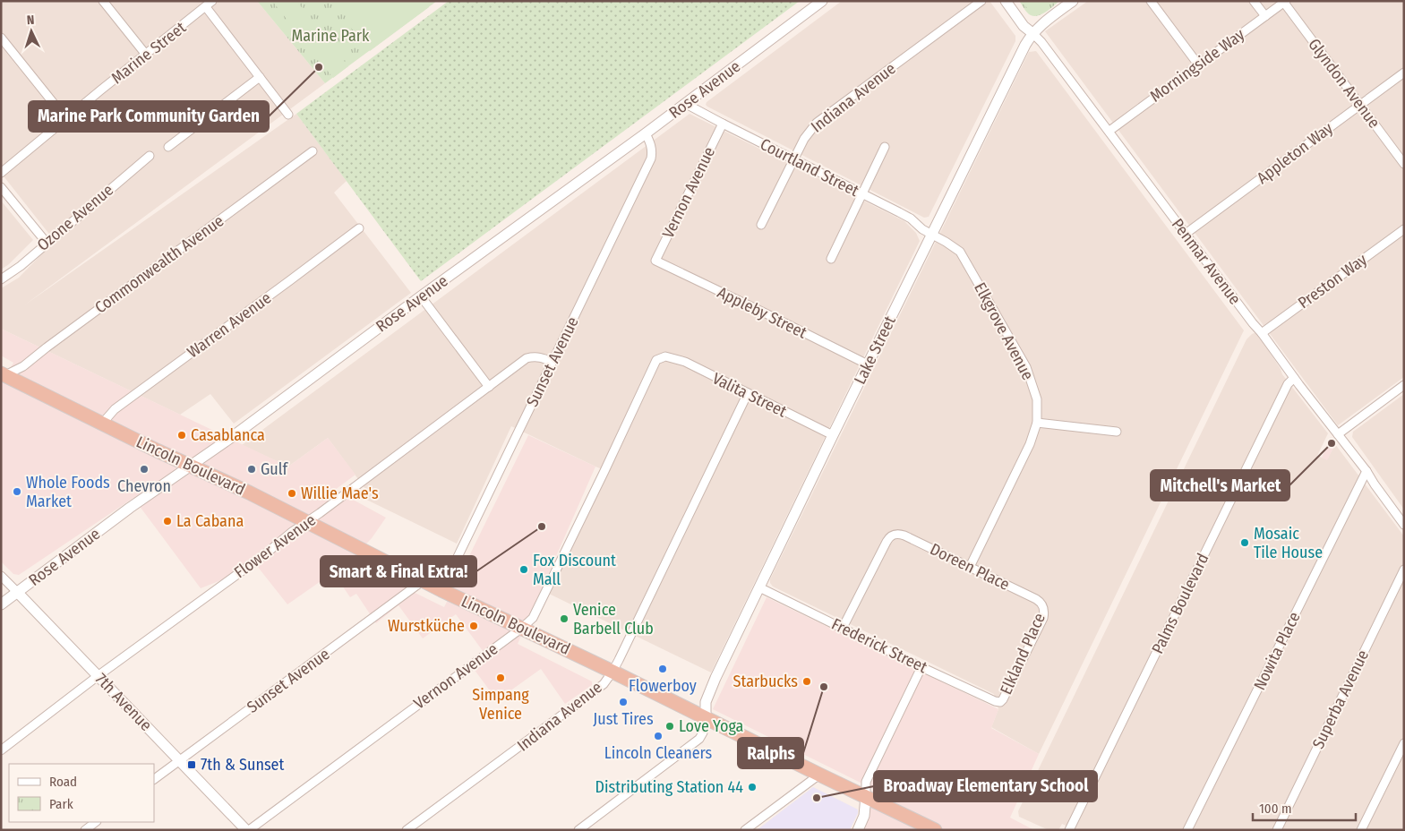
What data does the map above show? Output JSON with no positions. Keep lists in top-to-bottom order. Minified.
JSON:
{"streets":{"highway":["Lincoln Boulevard"],"street":["Marine Street","Morningside Way","Glyndon Avenue","Rose Avenue","Indiana Avenue","Appleton Way","Courtland Street","Vernon Avenue","Ozone Avenue","Penmar Avenue","Commonwealth Avenue","Preston Way","Appleby Street","Warren Avenue","Elkgrove Avenue","Lake Street","Sunset Avenue","Valita Street","Flower Avenue","Doreen Place","Palms Boulevard","Frederick Street","Nowita Place","Elkland Place","Superba Avenue","7th Avenue"]},"crossings":[["Morningside Way","Glyndon Avenue"],["Morningside Way","Penmar Avenue"],["Glyndon Avenue","Appleton Way"],["Rose Avenue","Courtland Street"],["Rose Avenue","Sunset Avenue"],["Rose Avenue","Lincoln Boulevard"],["Rose Avenue","7th Avenue"],["Indiana Avenue","Courtland Street"],["Indiana Avenue","Valita Street"],["Indiana Avenue","Lincoln Boulevard"],["Appleton Way","Penmar Avenue"],["Courtland Street","Vernon Avenue"],["Courtland Street","Elkgrove Avenue"],["Courtland Street","Lake Street"],["Vernon Avenue","Appleby Street"],["Vernon Avenue","Valita Street"],["Vernon Avenue","Lincoln Boulevard"],["Vernon Avenue","7th Avenue"],["Penmar Avenue","Preston Way"],["Penmar Avenue","Lake Street"],["Penmar Avenue","Palms Boulevard"],["Penmar Avenue","Nowita Place"],["Commonwealth Avenue","Lincoln Boulevard"],["Appleby Street","Lake Street"],["Warren Avenue","Lincoln Boulevard"],["Elkgrove Avenue","Lake Street"],["Elkgrove Avenue","Doreen Place"],["Lake Street","Valita Street"],["Lake Street","Lincoln Boulevard"],["Lake Street","Frederick Street"],["Sunset Avenue","Lincoln Boulevard"],["Sunset Avenue","Flower Avenue"],["Sunset Avenue","7th Avenue"],["Lincoln Boulevard","Flower Avenue"],["Flower Avenue","7th Avenue"],["Doreen Place","Frederick Street"],["Doreen Place","Elkland Place"],["Frederick Street","Elkland Place"]],"parks":["Marine Park"],"places":{"other":["Marine Park Community Garden","Casablanca","Mitchell's Market","Chevron","Gulf","Whole Foods Market","Willie Mae's","La Cabana","Smart & Final Extra!","Mosaic Tile House","Fox Discount Mall","Venice Barbell Club","Wurstküche","Flowerboy","Simpang Venice","Starbucks","Ralphs","Just Tires","Love Yoga","Lincoln Cleaners","Distributing Station 44","Broadway Elementary School"],"transit":["7th & Sunset"]},"legend":["Road","Park"],"scale_bar":"100 m","north":"top"}
